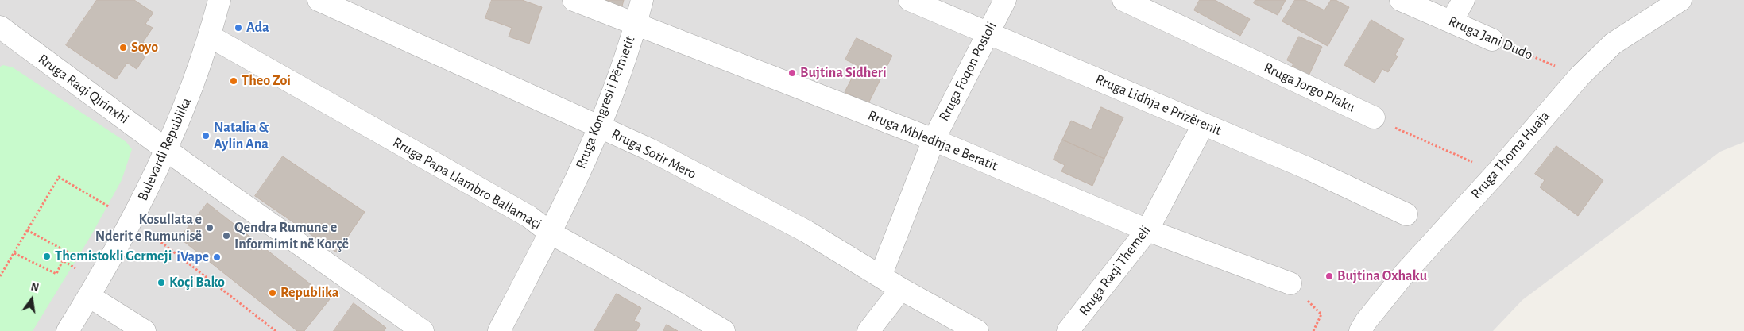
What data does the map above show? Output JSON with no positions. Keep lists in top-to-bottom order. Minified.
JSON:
{"streets":{"street":["Rruga Jani Dudo","Rruga Foqon Postoli","Rruga Jorgo Plaku","Rruga Raqi Qirinxhi","Rruga Kongresi i Përmetit","Rruga Lidhja e Prizërenit","Rruga Mbledhja e Beratit","Bulevardi Republika","Rruga Sotir Mero","Rruga Thoma Huaja","Rruga Papa Llambro Ballamaçi","Rruga Raqi Themeli"]},"crossings":[["Rruga Jani Dudo","Rruga Thoma Huaja"],["Rruga Foqon Postoli","Rruga Lidhja e Prizërenit"],["Rruga Foqon Postoli","Rruga Mbledhja e Beratit"],["Rruga Foqon Postoli","Rruga Sotir Mero"],["Rruga Raqi Qirinxhi","Bulevardi Republika"],["Rruga Kongresi i Përmetit","Rruga Mbledhja e Beratit"],["Rruga Kongresi i Përmetit","Rruga Sotir Mero"],["Rruga Kongresi i Përmetit","Rruga Papa Llambro Ballamaçi"],["Rruga Lidhja e Prizërenit","Rruga Raqi Themeli"],["Rruga Mbledhja e Beratit","Rruga Raqi Themeli"],["Bulevardi Republika","Rruga Papa Llambro Ballamaçi"]],"places":["Ada","Soyo","Bujtina Sidheri","Theo Zoi","Natalia & Aylin Ana","Kosullata e Nderit e Rumunisë","Qendra Rumune e Informimit në Korçë","Themistokli Germeji","iVape","Bujtina Oxhaku","Koçi Bako","Republika"],"north":"top"}
